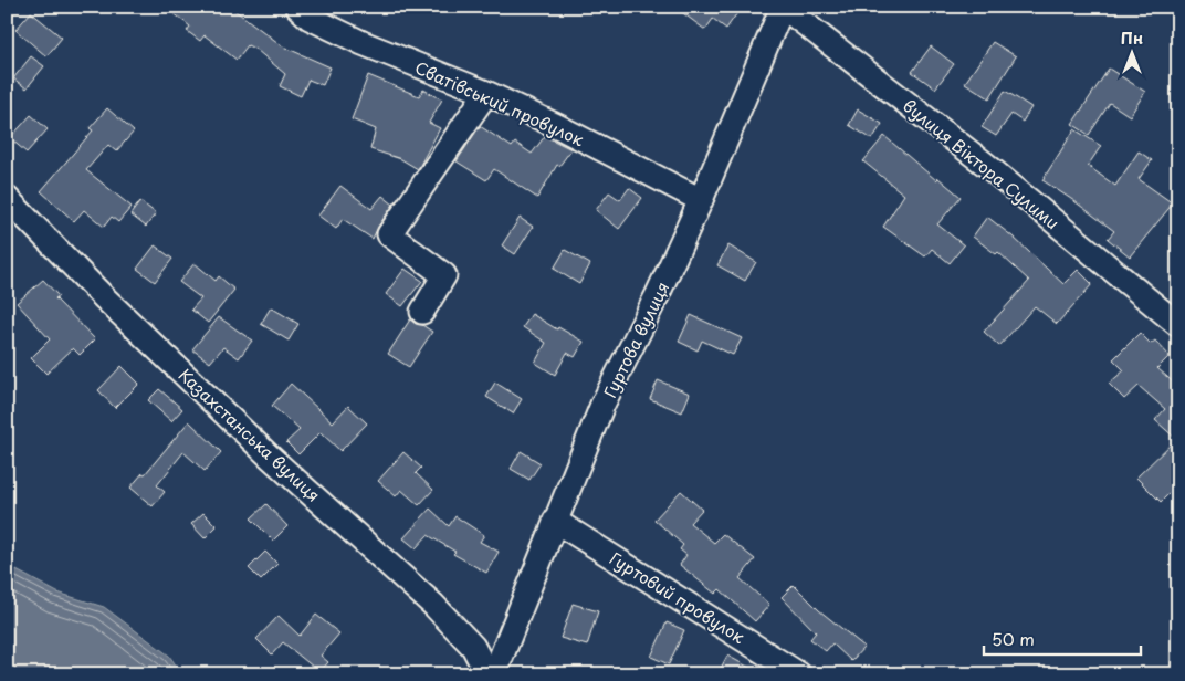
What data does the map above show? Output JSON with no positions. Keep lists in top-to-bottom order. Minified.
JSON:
{"streets":{"street":["Сватівський провулок","вулиця Віктора Сулими","Гуртова вулиця","Казахстанська вулиця","Гуртовий провулок"]},"crossings":[["Сватівський провулок","Гуртова вулиця"],["вулиця Віктора Сулими","Гуртова вулиця"],["Гуртова вулиця","Гуртовий провулок"]],"scale_bar":"50 m","north":"top"}
